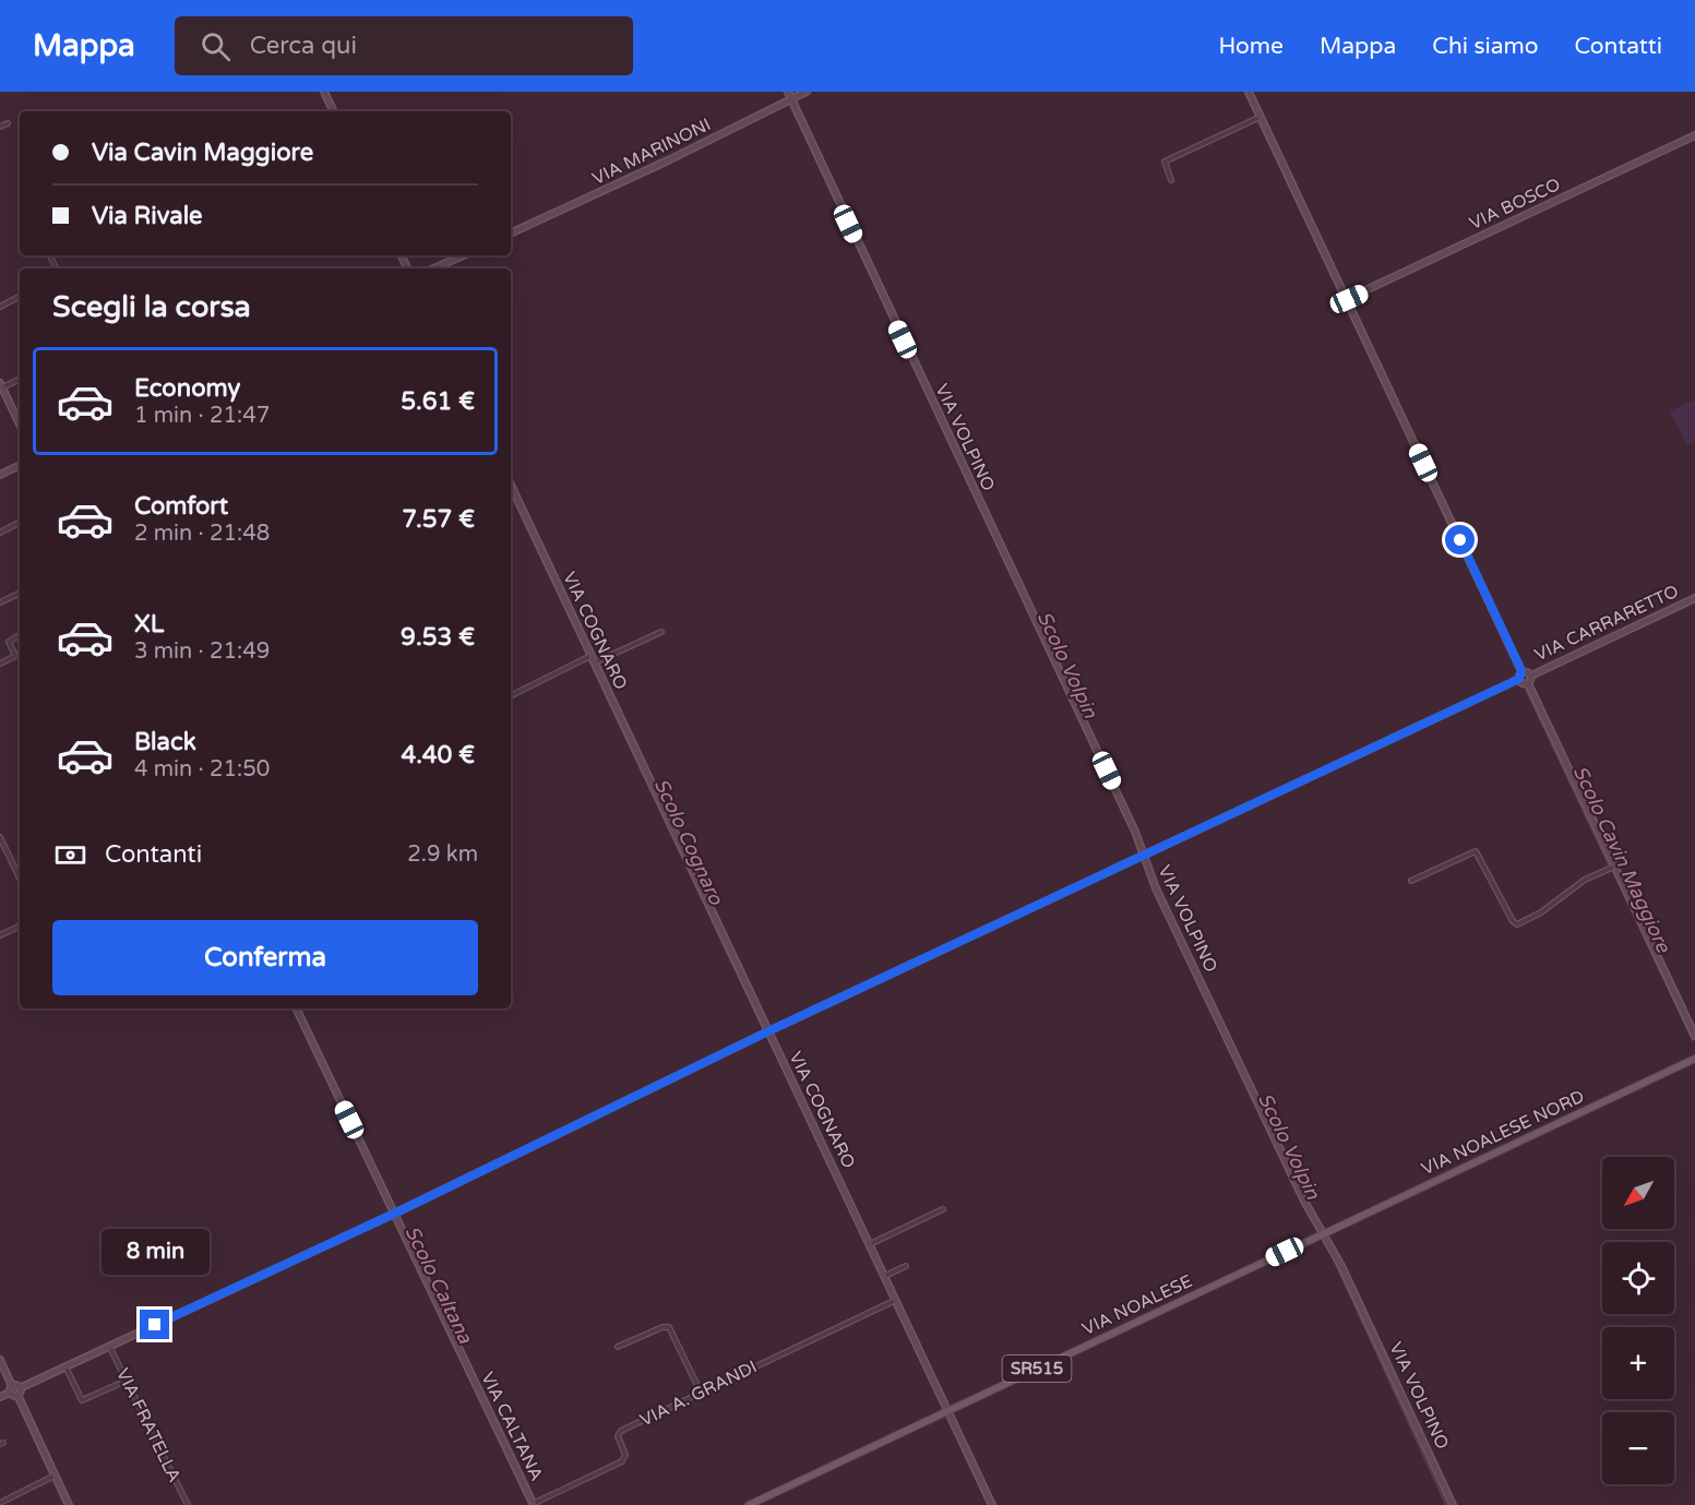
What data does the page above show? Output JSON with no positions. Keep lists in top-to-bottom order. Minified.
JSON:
{"streets":{"main road":["VIA NOALESE NORD","VIA NOALESE","SR515"],"street":["VIA MARINONI","VIA BOSCO","VIA VOLPINO","VIA CARRARETTO","VIA COGNARO","VIA A. GRANDI","VIA FRATELLA","VIA CALTANA"]},"crossings":[["VIA MARINONI","VIA VOLPINO"],["VIA VOLPINO","VIA CARRARETTO"],["VIA VOLPINO","VIA NOALESE NORD"],["VIA VOLPINO","VIA NOALESE"],["VIA CARRARETTO","VIA COGNARO"],["VIA CARRARETTO","VIA FRATELLA"],["VIA CARRARETTO","VIA CALTANA"],["VIA COGNARO","VIA NOALESE"],["VIA COGNARO","VIA A. GRANDI"],["VIA NOALESE NORD","VIA NOALESE"],["VIA A. GRANDI","VIA CALTANA"]],"water":["Scolo Volpin","Scolo Cognaro","Scolo Cavin Maggiore","Scolo Caltana"],"north":"bottom left","page":{"header":"Mappa","search":"Cerca qui","nav":["Home","Mappa","Chi siamo","Contatti"],"banner":["Via Cavin Maggiore","Via Rivale"],"heading":"Scegli la corsa","list":[{"name":"Economy","note":"1 min · 21:47","value":"5.61 €"},{"name":"Comfort","note":"2 min · 21:48","value":"7.57 €"},{"name":"XL","note":"3 min · 21:49","value":"9.53 €"},{"name":"Black","note":"4 min · 21:50","value":"4.40 €"}],"pay":["Contanti","2.9 km"],"buttons":"Conferma","map_buttons":["+","−"],"bubble":"8 min"}}
